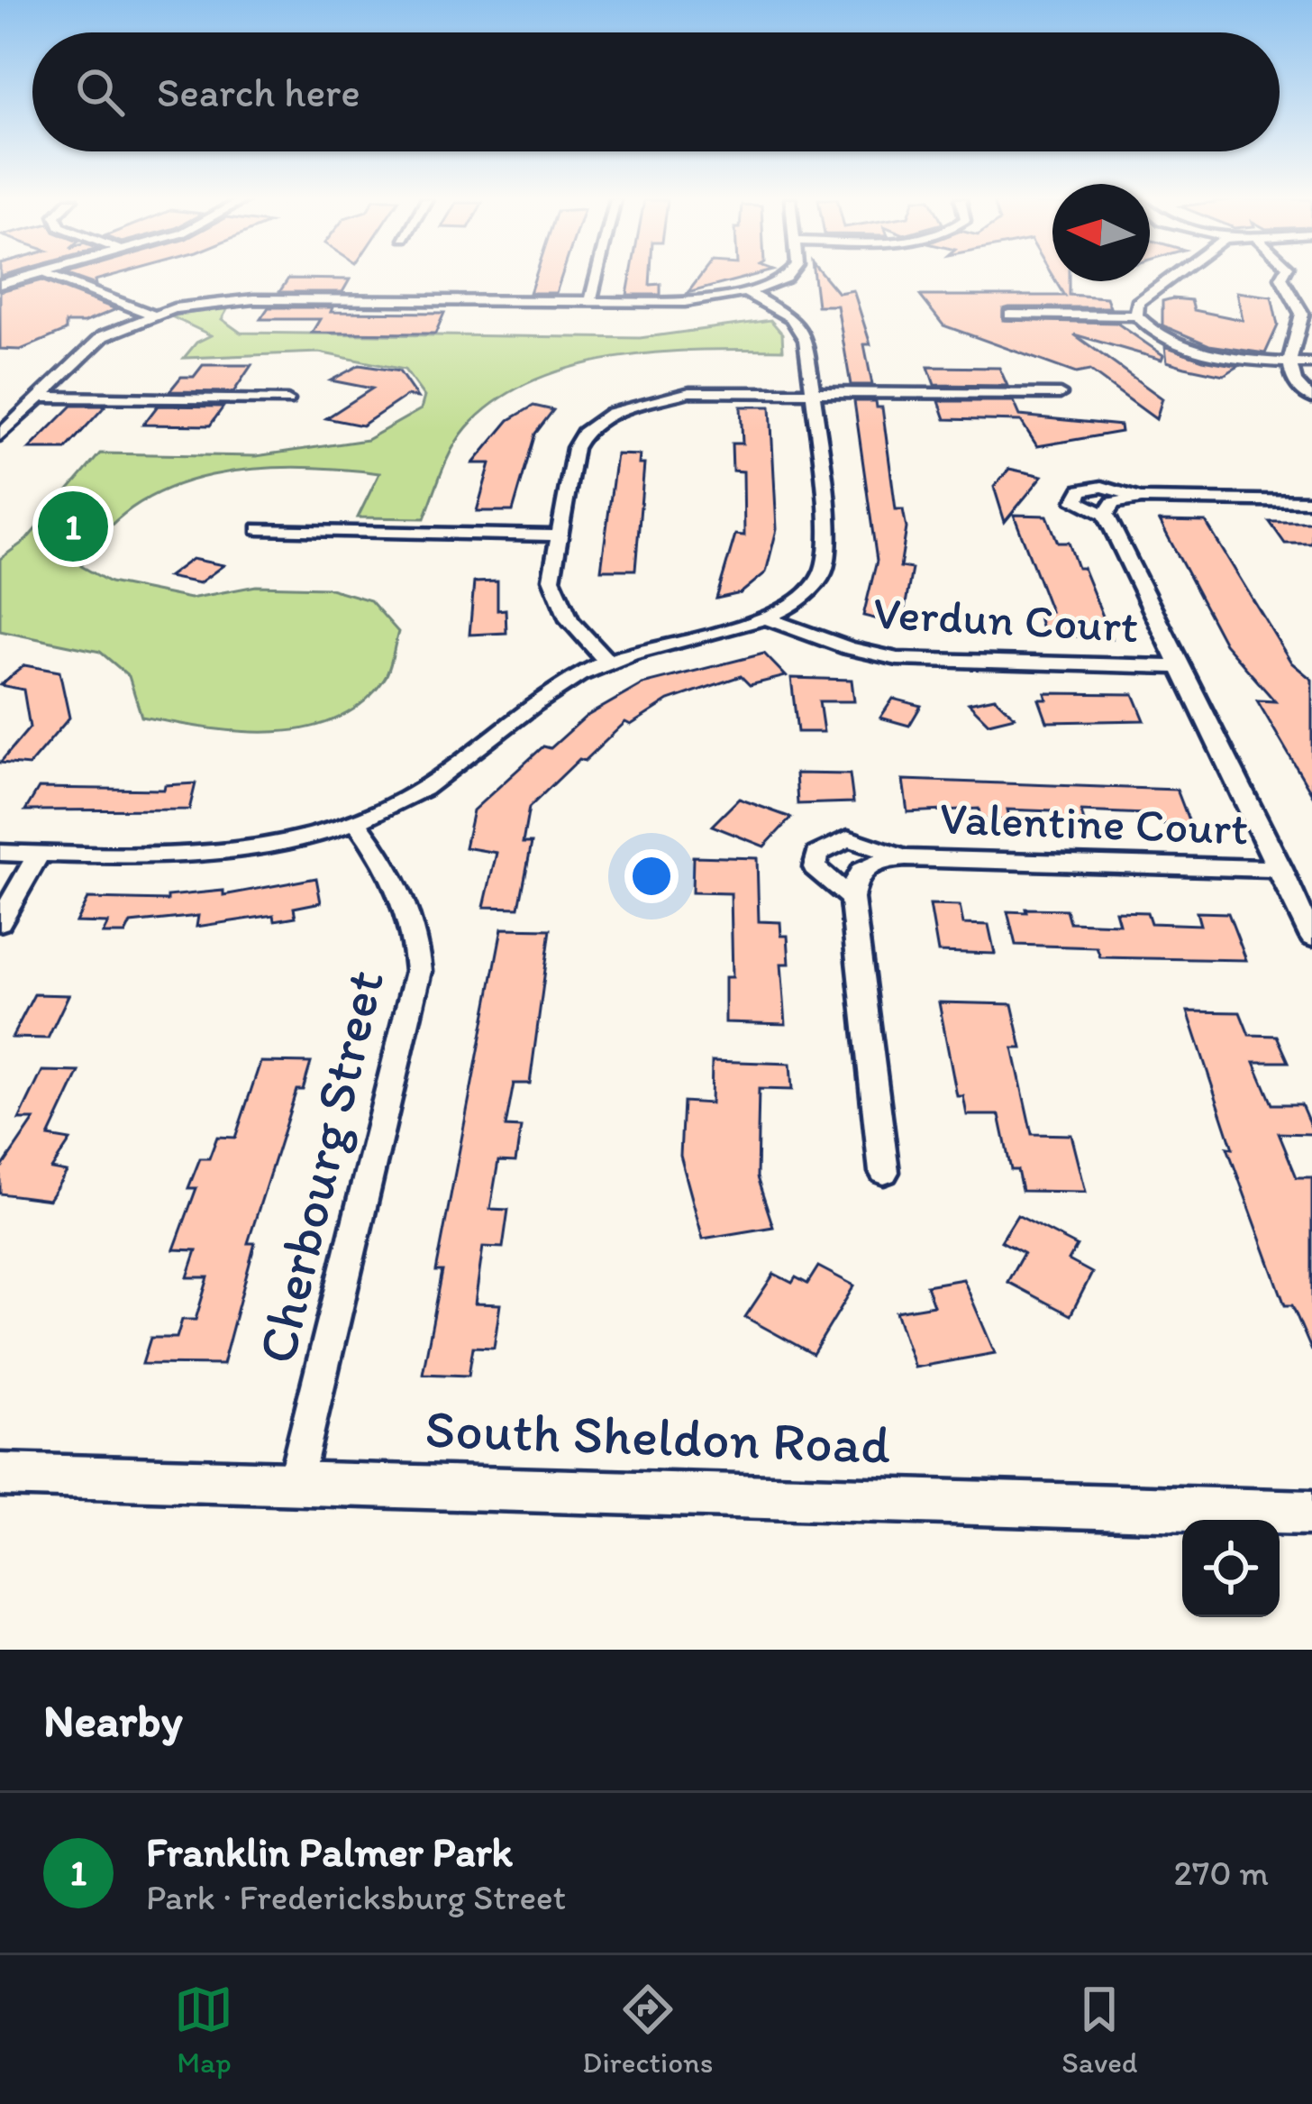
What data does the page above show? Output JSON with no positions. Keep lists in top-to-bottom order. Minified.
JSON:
{"streets":{"street":["Verdun Court","Valentine Court","Cherbourg Street","South Sheldon Road"]},"crossings":[["Cherbourg Street","South Sheldon Road"]],"north":"left","page":{"search":"Search here","pins":"1","heading":"Nearby","list":[{"mark":"1","name":"Franklin Palmer Park","note":"Park · Fredericksburg Street","value":"270 m"}],"nav":["Map","Directions","Saved"]}}
